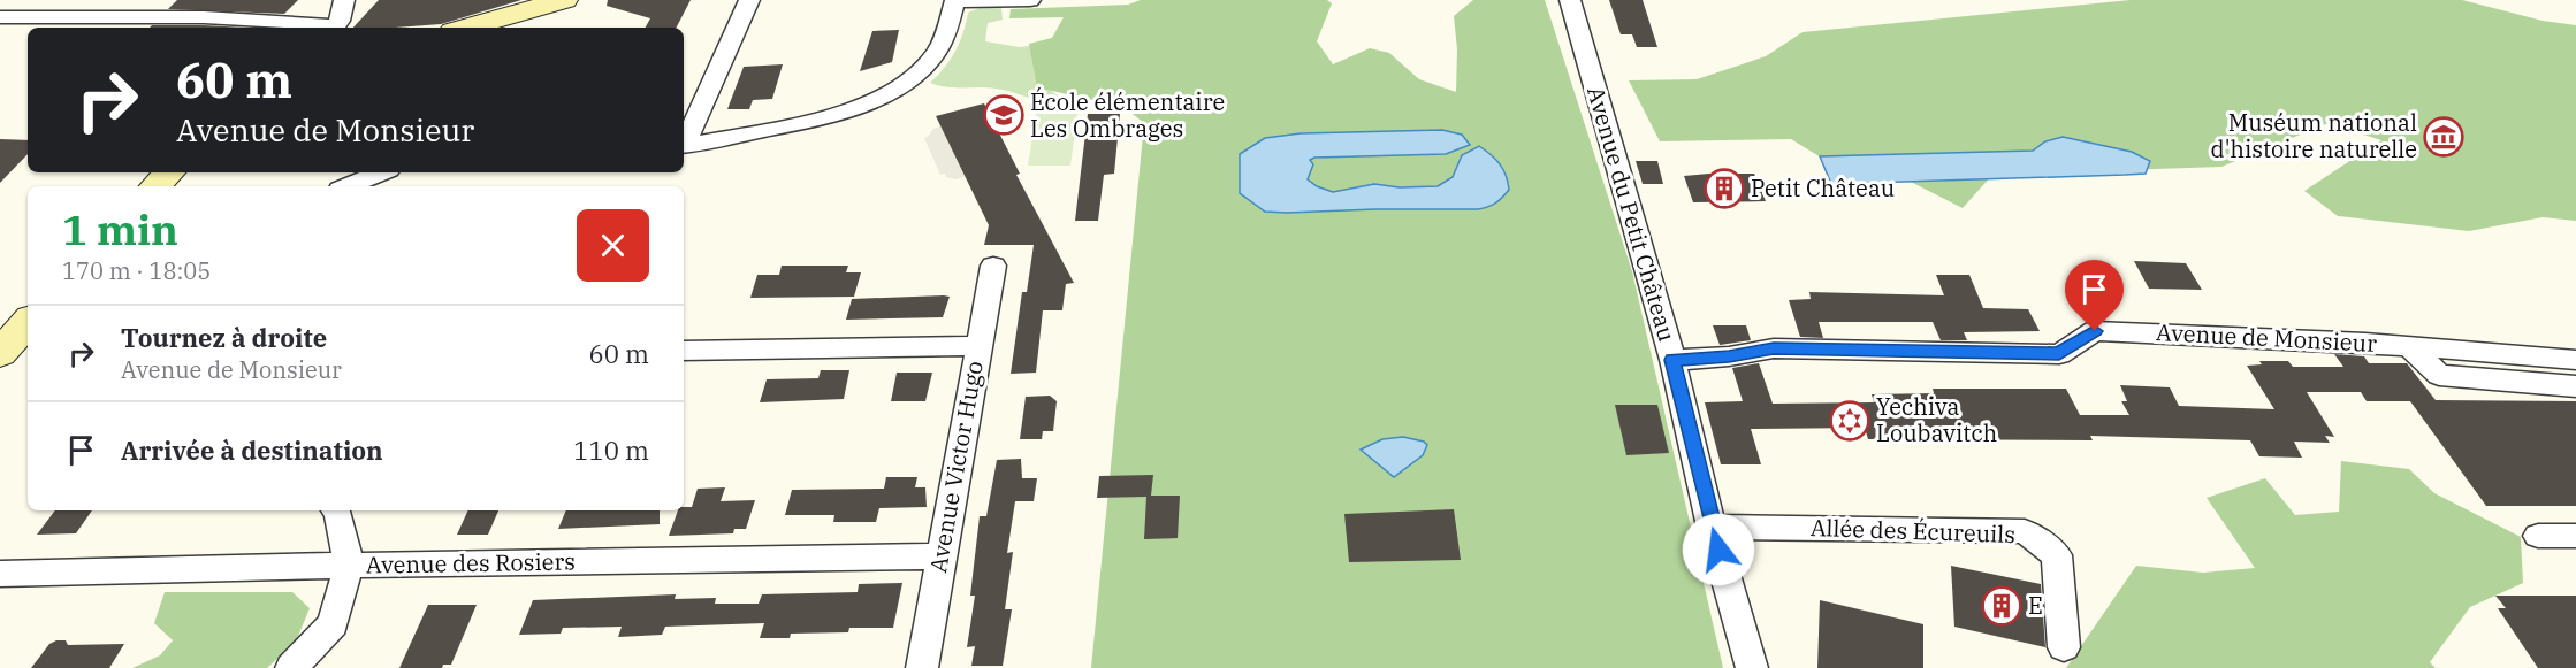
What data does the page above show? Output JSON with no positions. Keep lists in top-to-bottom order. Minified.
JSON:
{"streets":{"street":["Avenue du Petit Château","Avenue de Monsieur","Avenue Victor Hugo","Allée des Écureuils","Avenue des Rosiers"]},"crossings":[["Avenue du Petit Château","Avenue de Monsieur"],["Avenue du Petit Château","Allée des Écureuils"],["Avenue Victor Hugo","Avenue des Rosiers"]],"places":{"school or university":["École élémentaire Les Ombrages"],"museum":["Muséum national d'histoire naturelle"],"building":["Petit Château","E"],"synagogue":["Yechiva Loubavitch"]},"page":{"turn":["60 m","Avenue de Monsieur"],"heading":["1 min","170 m · 18:05"],"list":[{"name":"Tournez à droite","note":"Avenue de Monsieur","value":"60 m"},{"name":"Arrivée à destination","value":"110 m"}]}}
